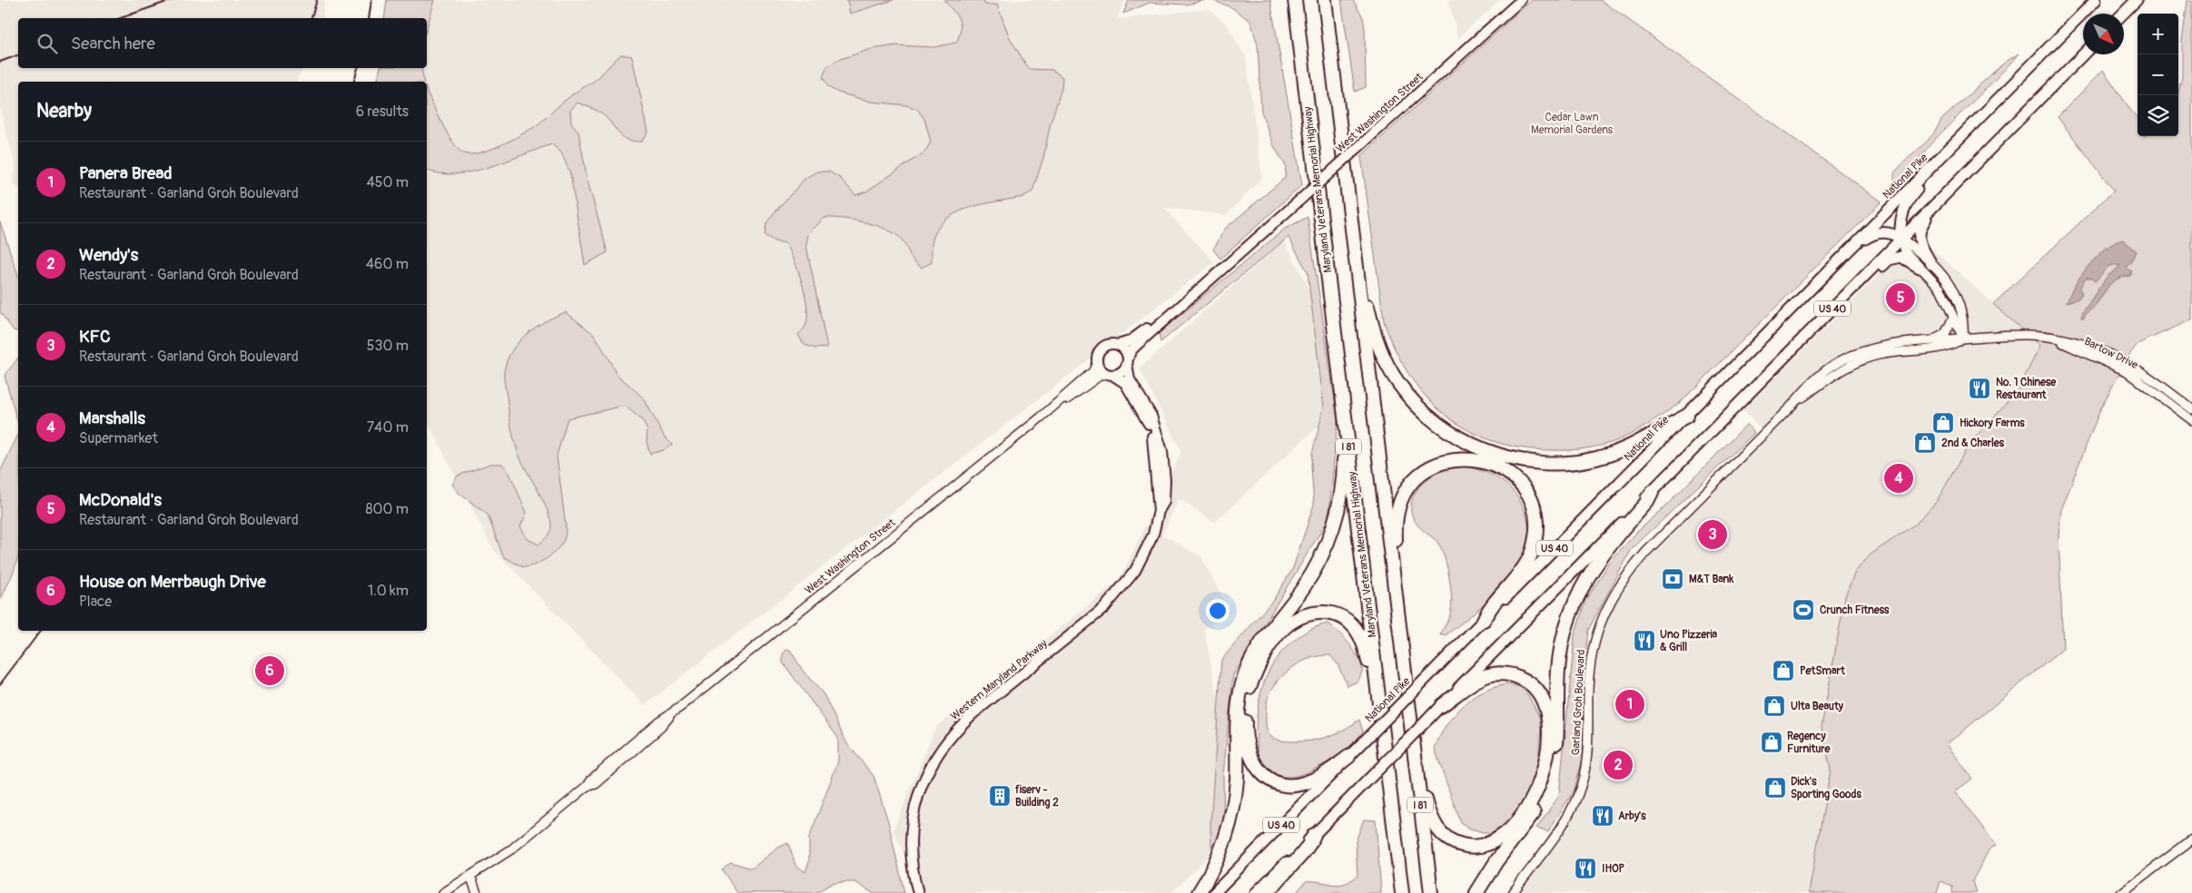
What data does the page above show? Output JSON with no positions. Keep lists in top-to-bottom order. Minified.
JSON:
{"streets":{"highway":["Maryland Veterans Memorial Highway","I 81"],"main road":["West Washington Street","National Pike","US 40","Western Maryland Parkway"],"street":["Bartow Drive","Garland Groh Boulevard"]},"crossings":[["West Washington Street","Western Maryland Parkway"],["Bartow Drive","Garland Groh Boulevard"]],"parks":["Cedar Lawn Memorial Gardens"],"places":{"restaurant":["No. 1 Chinese Restaurant","Uno Pizzeria & Grill","Arby's","IHOP"],"shop":["Hickory Farms","2nd & Charles","PetSmart","Ulta Beauty","Regency Furniture","Dick's Sporting Goods"],"bank":["M&T Bank"],"sports":["Crunch Fitness"],"building":["fiserv - Building 2"]},"north":"bottom right","page":{"map_buttons":["+","−"],"search":"Search here","heading":["Nearby","6 results"],"list":[{"mark":"1","name":"Panera Bread","note":"Restaurant · Garland Groh Boulevard","value":"450 m"},{"mark":"2","name":"Wendy's","note":"Restaurant · Garland Groh Boulevard","value":"460 m"},{"mark":"3","name":"KFC","note":"Restaurant · Garland Groh Boulevard","value":"530 m"},{"mark":"4","name":"Marshalls","note":"Supermarket","value":"740 m"},{"mark":"5","name":"McDonald's","note":"Restaurant · Garland Groh Boulevard","value":"800 m"},{"mark":"6","name":"House on Merrbaugh Drive","note":"Place","value":"1.0 km"}],"pins":["5","4","3","6","1","2"]}}
